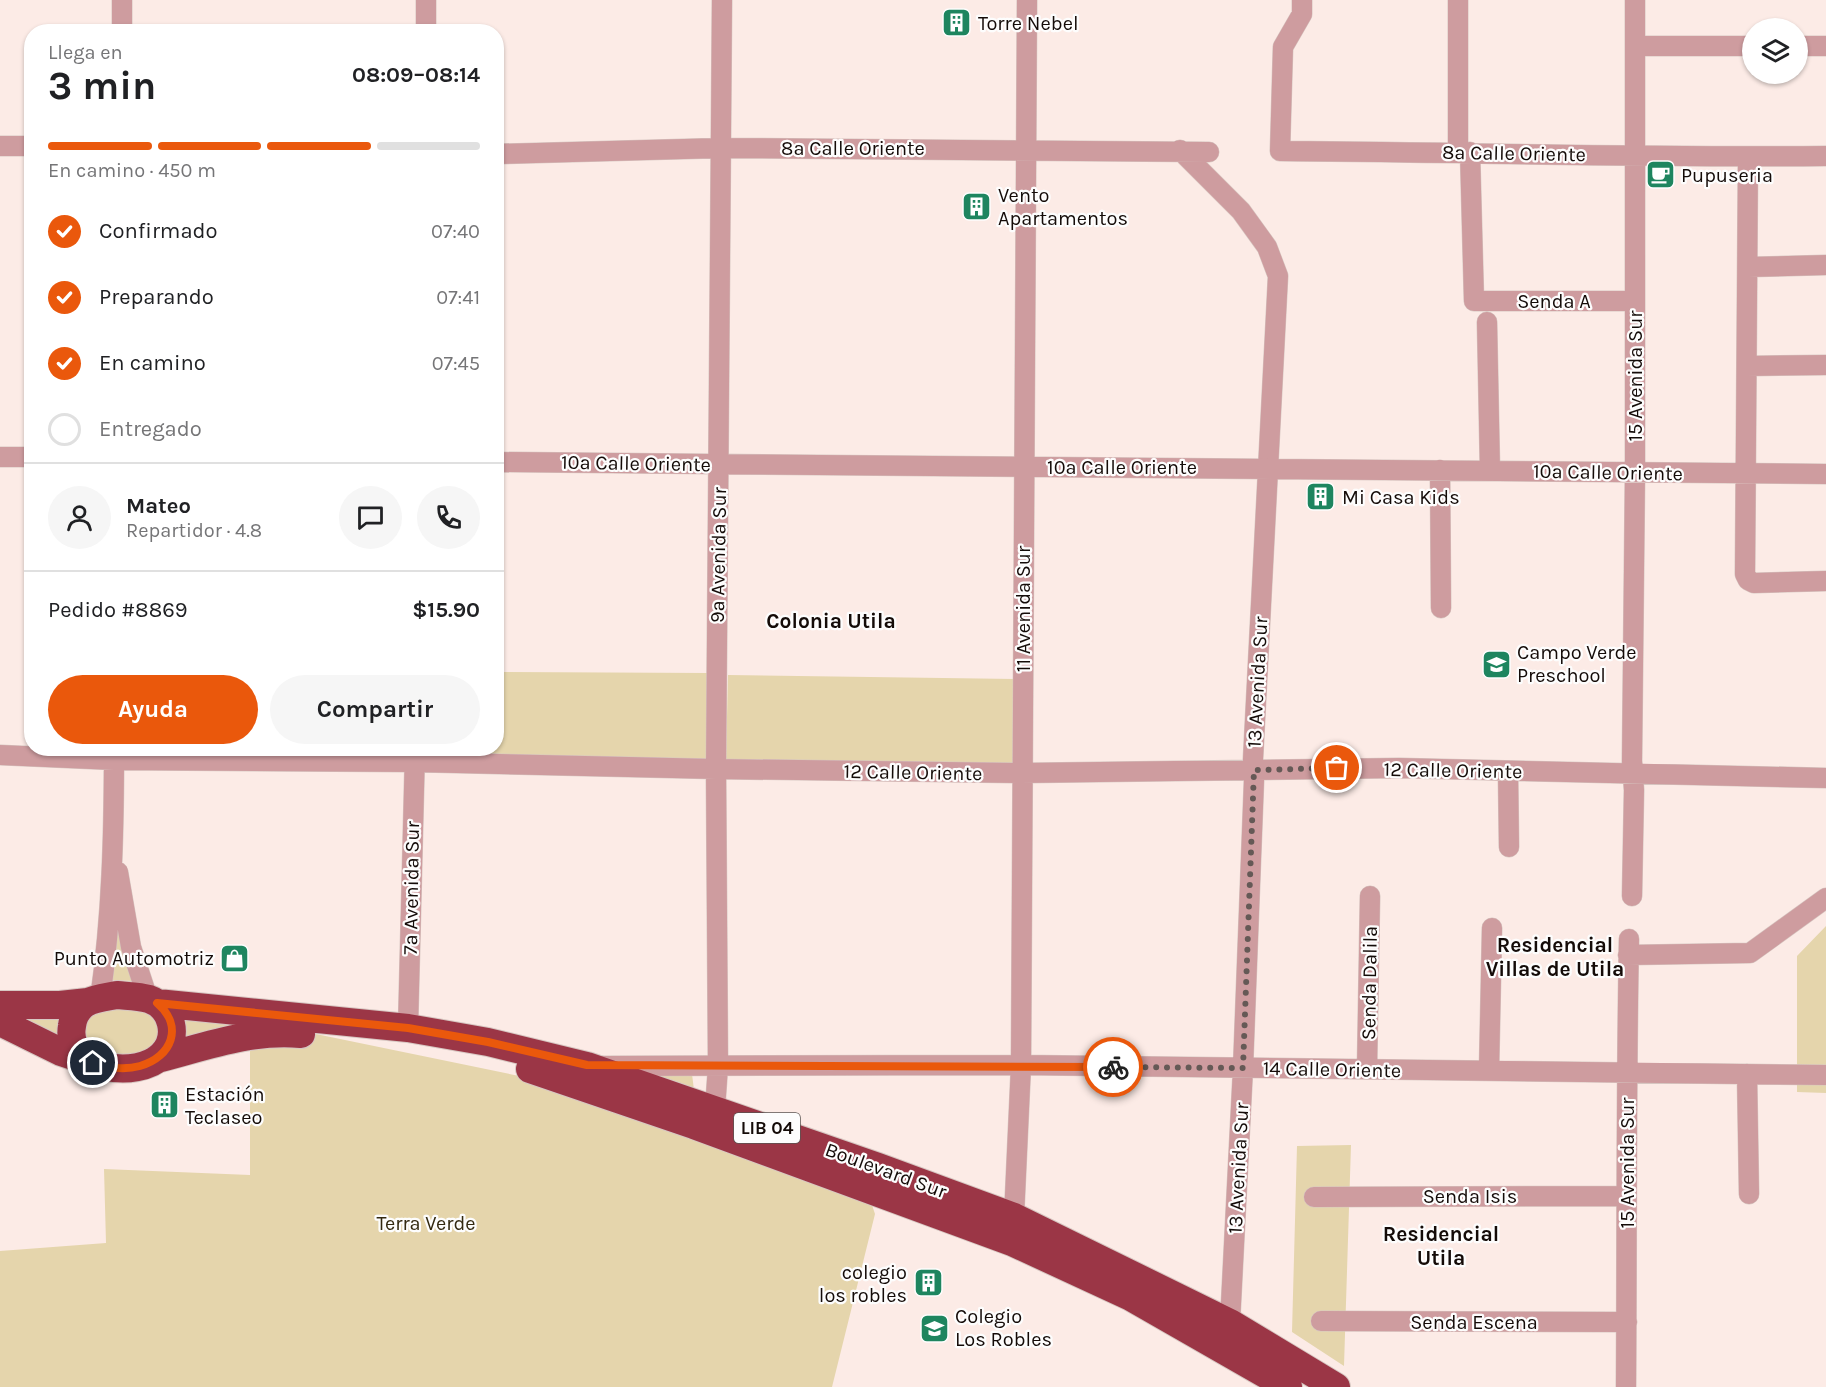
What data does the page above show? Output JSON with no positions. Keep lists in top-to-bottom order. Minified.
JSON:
{"streets":{"highway":["LIB 04","Boulevard Sur"],"street":["8a Calle Oriente","Senda A","15 Avenida Sur","10a Calle Oriente","9a Avenida Sur","11 Avenida Sur","13 Avenida Sur","12 Calle Oriente","7a Avenida Sur","Senda Dalila","14 Calle Oriente","Senda Isis","Senda Escena"]},"crossings":[["8a Calle Oriente","Senda A"],["8a Calle Oriente","15 Avenida Sur"],["8a Calle Oriente","9a Avenida Sur"],["8a Calle Oriente","11 Avenida Sur"],["8a Calle Oriente","13 Avenida Sur"],["Senda A","15 Avenida Sur"],["15 Avenida Sur","10a Calle Oriente"],["15 Avenida Sur","12 Calle Oriente"],["15 Avenida Sur","14 Calle Oriente"],["15 Avenida Sur","Senda Isis"],["15 Avenida Sur","Senda Escena"],["10a Calle Oriente","9a Avenida Sur"],["10a Calle Oriente","11 Avenida Sur"],["10a Calle Oriente","13 Avenida Sur"],["9a Avenida Sur","12 Calle Oriente"],["9a Avenida Sur","14 Calle Oriente"],["9a Avenida Sur","Boulevard Sur"],["11 Avenida Sur","12 Calle Oriente"],["11 Avenida Sur","14 Calle Oriente"],["11 Avenida Sur","Boulevard Sur"],["13 Avenida Sur","12 Calle Oriente"],["13 Avenida Sur","14 Calle Oriente"],["13 Avenida Sur","Boulevard Sur"],["7a Avenida Sur","Boulevard Sur"],["Senda Dalila","14 Calle Oriente"],["14 Calle Oriente","Boulevard Sur"],["LIB 04","Boulevard Sur"]],"districts":["Colonia Utila","Residencial Villas de Utila","Residencial Utila"],"parks":["Terra Verde"],"places":{"building":["Torre Nebel","Vento Apartamentos","Mi Casa Kids","Estación Teclaseo","colegio los robles"],"cafe":["Pupuseria"],"school or university":["Campo Verde Preschool","Colegio Los Robles"],"shop":["Punto Automotriz"]},"page":{"heading":["3 min","Llega en","08:09–08:14"],"panel":["Mateo","Repartidor · 4.8","Pedido #8869","$15.90"],"bar":"En camino · 450 m","list":[["Confirmado","07:40"],["Preparando","07:41"],["En camino","07:45"],"Entregado"],"buttons":["Ayuda","Compartir"]}}
